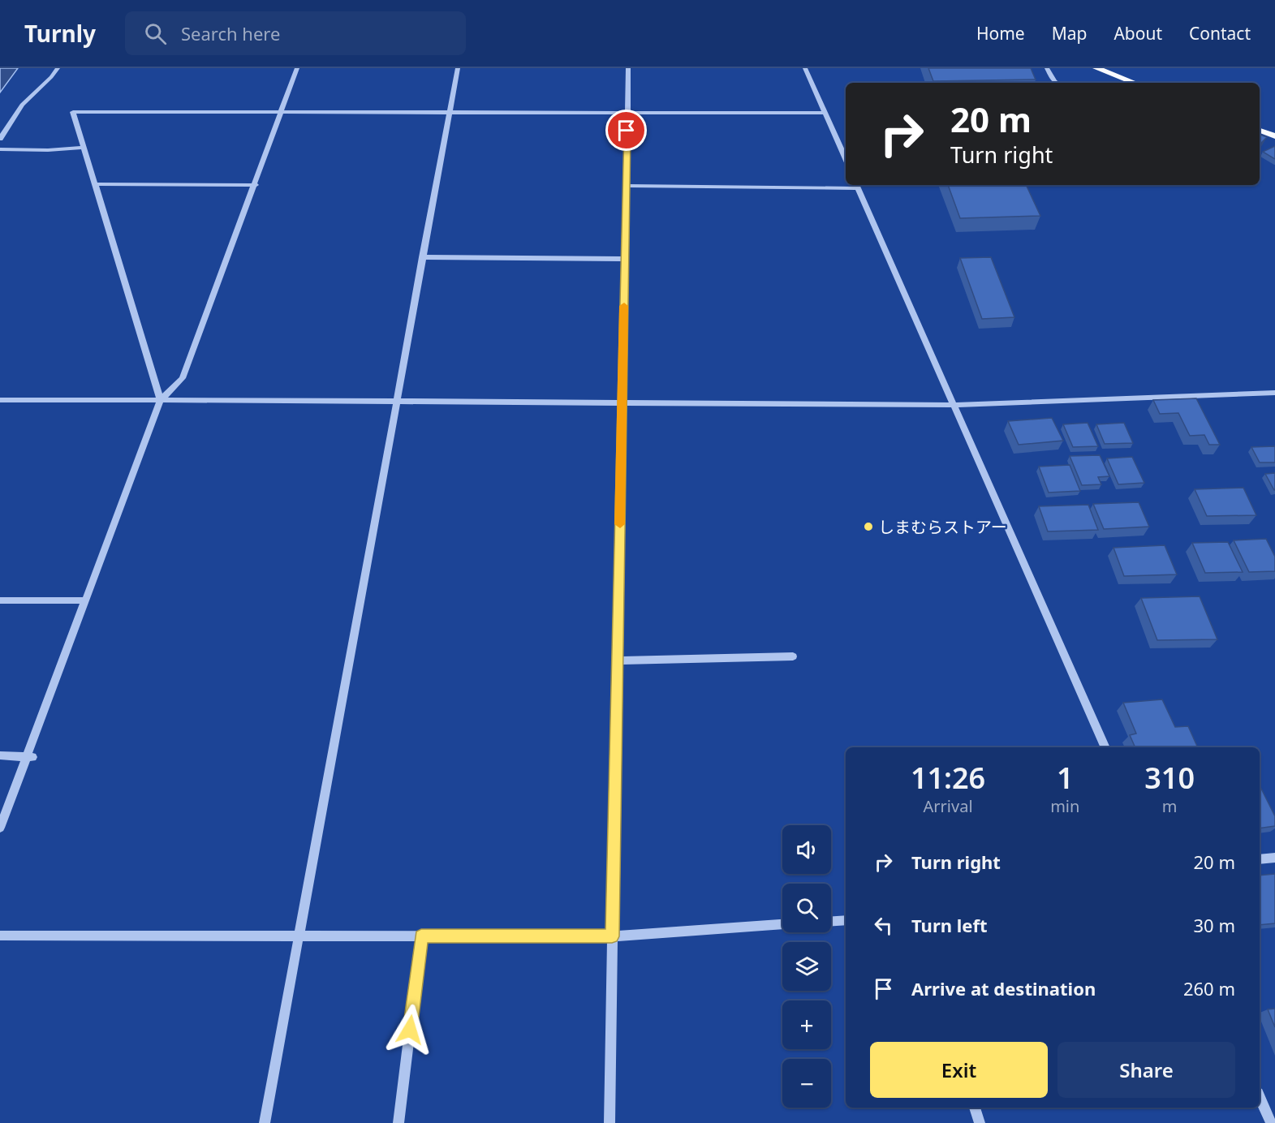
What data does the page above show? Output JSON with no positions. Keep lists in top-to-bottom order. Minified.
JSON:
{"places":["しまむらストアー"],"page":{"header":"Turnly","search":"Search here","nav":["Home","Map","About","Contact"],"turn":["20 m","Turn right"],"eta":["11:26","Arrival","1","min","310","m"],"map_buttons":["+","−"],"list":[{"name":"Turn right","value":"20 m"},{"name":"Turn left","value":"30 m"},{"name":"Arrive at destination","value":"260 m"}],"buttons":["Exit","Share"]}}
